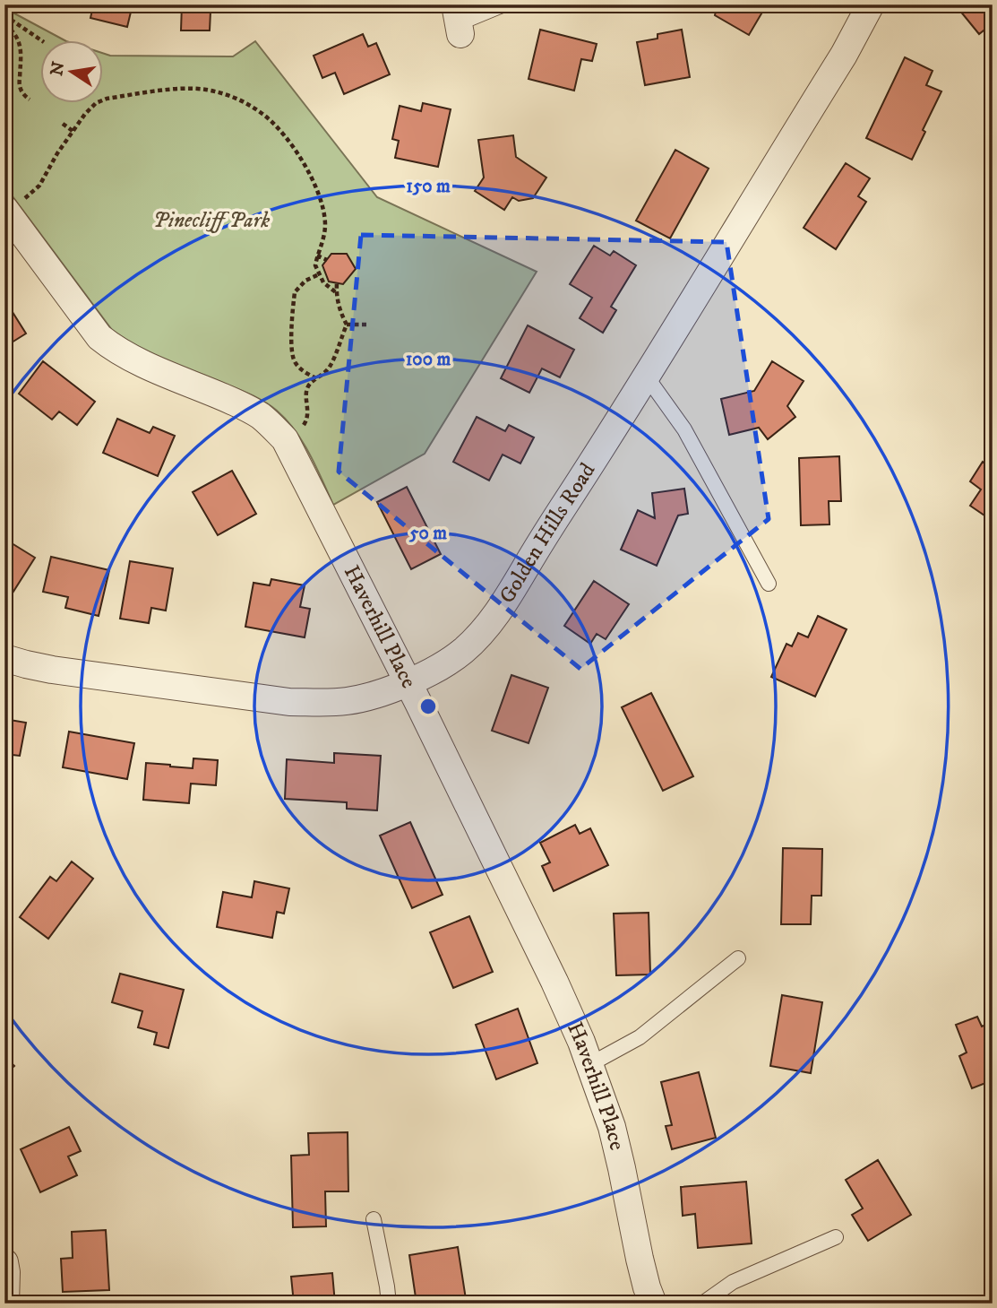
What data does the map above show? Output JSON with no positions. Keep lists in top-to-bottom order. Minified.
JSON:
{"streets":{"street":["Golden Hills Road","Haverhill Place"]},"crossings":[["Golden Hills Road","Haverhill Place"]],"parks":["Pinecliff Park"],"north":"left","rings":["150 m","100 m","50 m"]}
